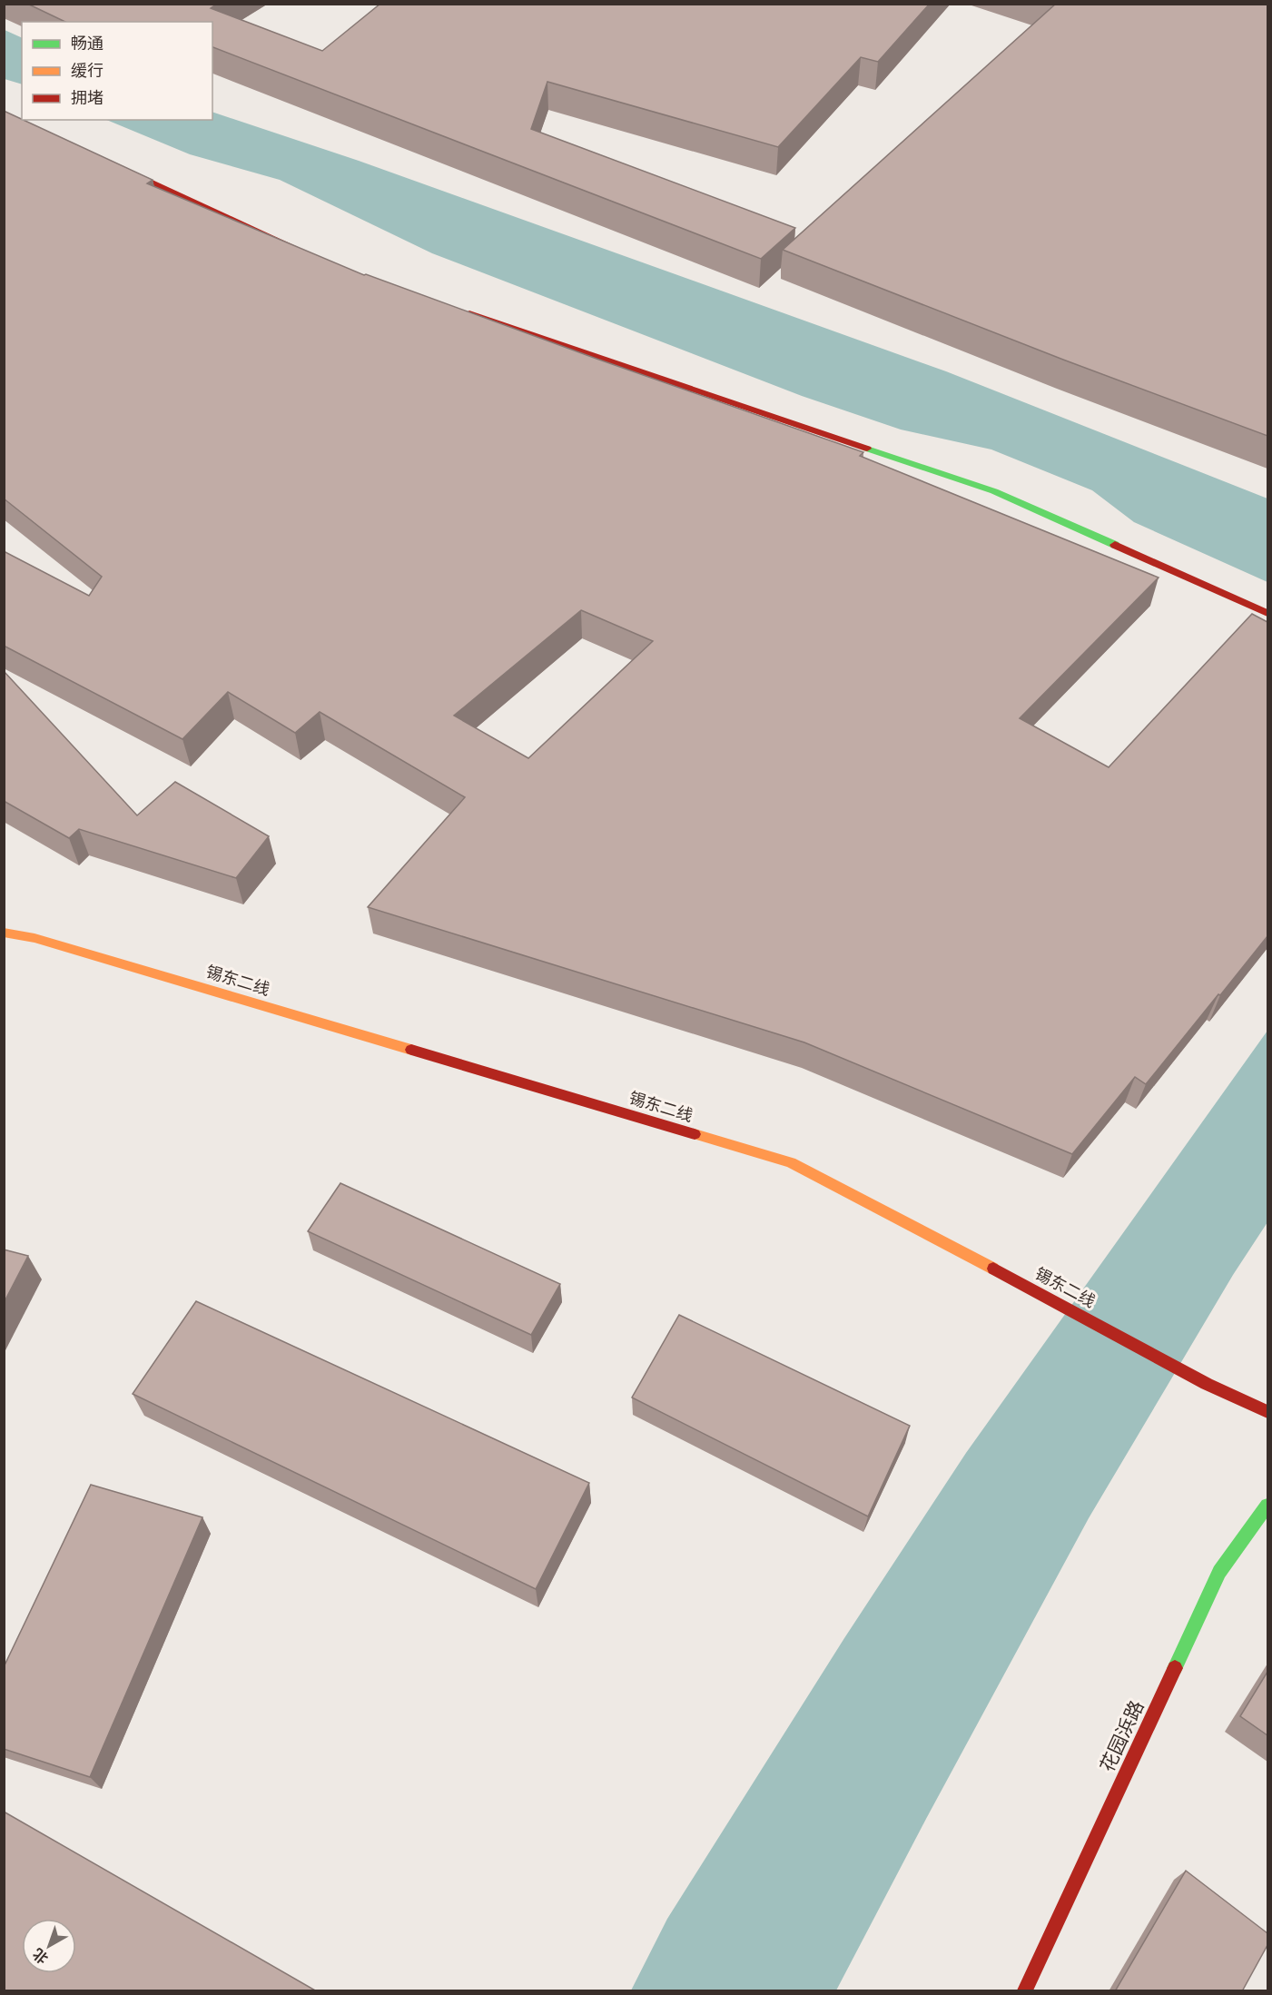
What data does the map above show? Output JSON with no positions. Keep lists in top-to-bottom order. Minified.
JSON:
{"streets":{"street":["锡东二线","花园浜路"]},"legend":["畅通","缓行","拥堵"],"north":"bottom left"}
